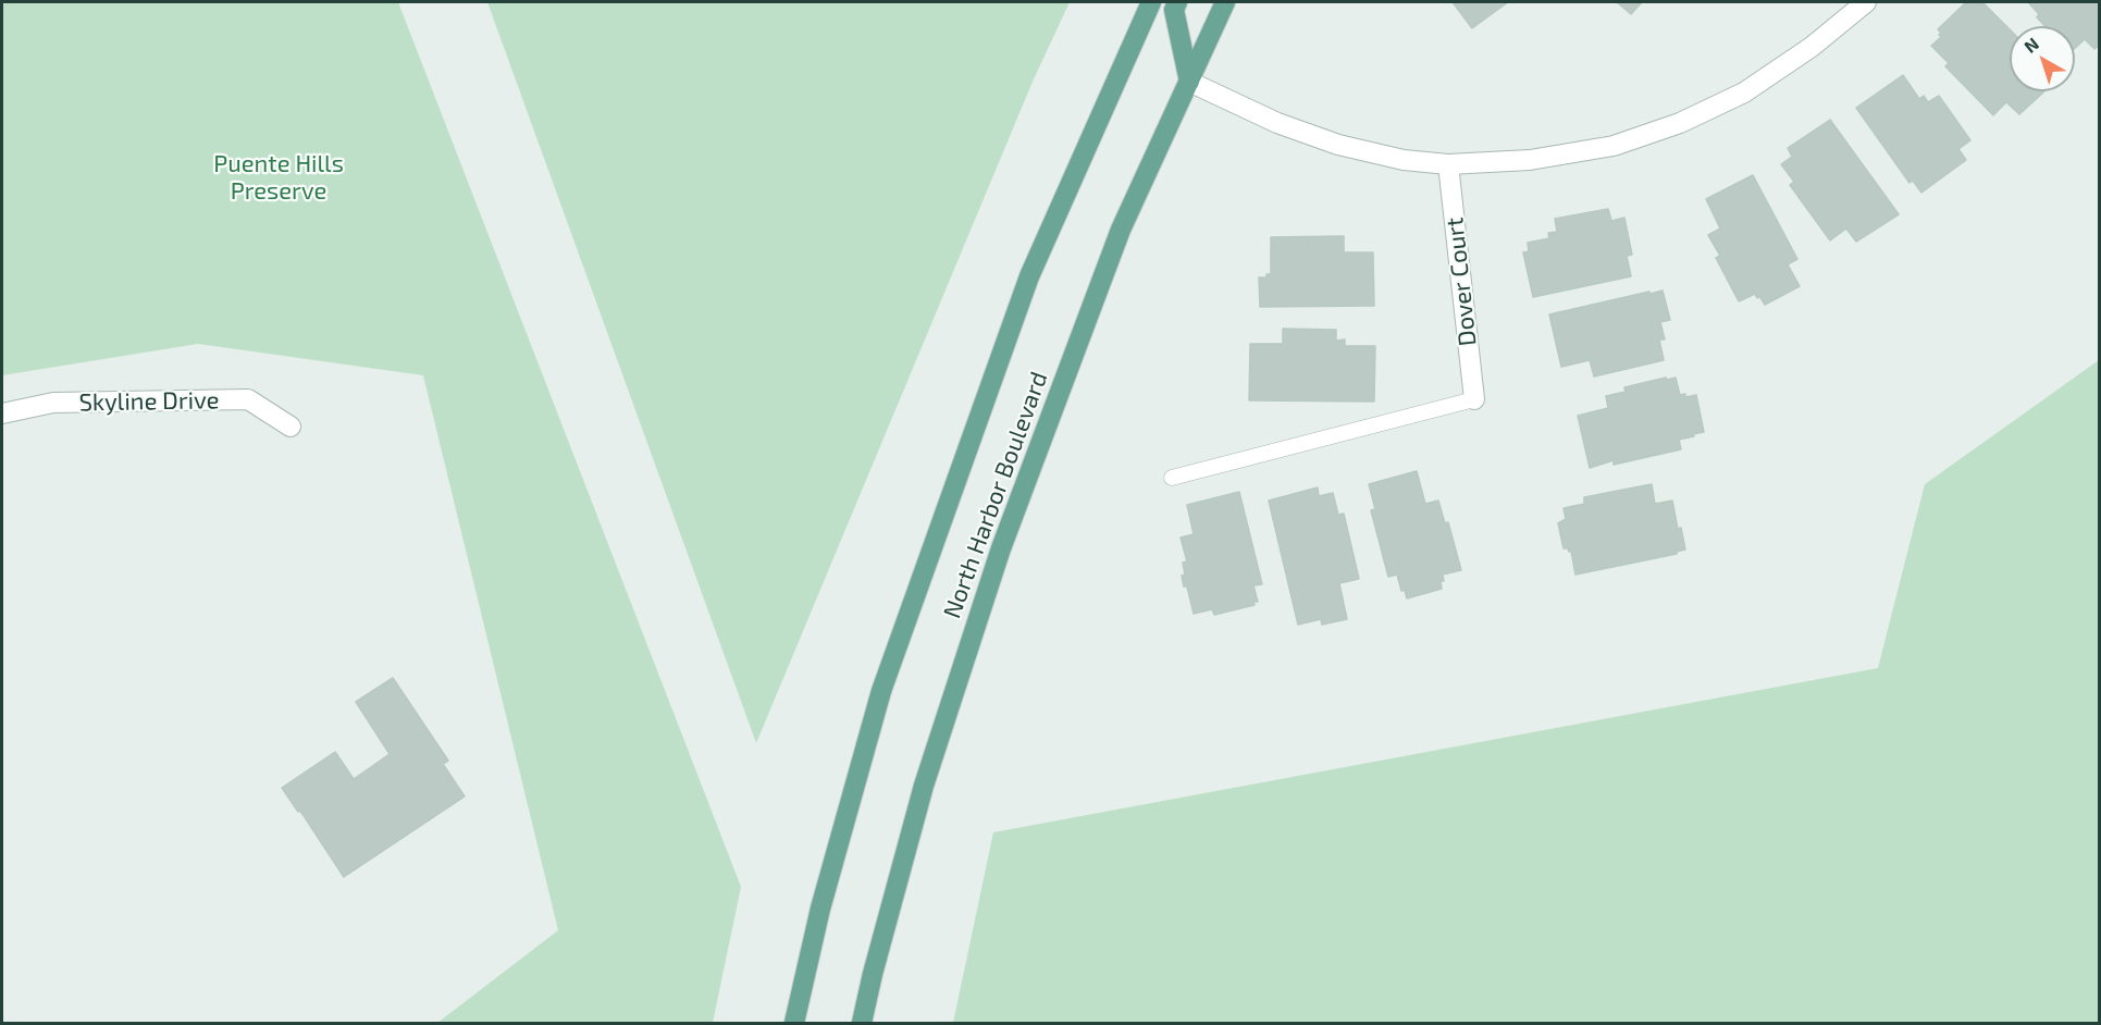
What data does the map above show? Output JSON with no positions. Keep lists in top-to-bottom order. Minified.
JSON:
{"streets":{"main road":["North Harbor Boulevard"],"street":["Dover Court","Skyline Drive"]},"parks":["Puente Hills Preserve"],"north":"top left"}
